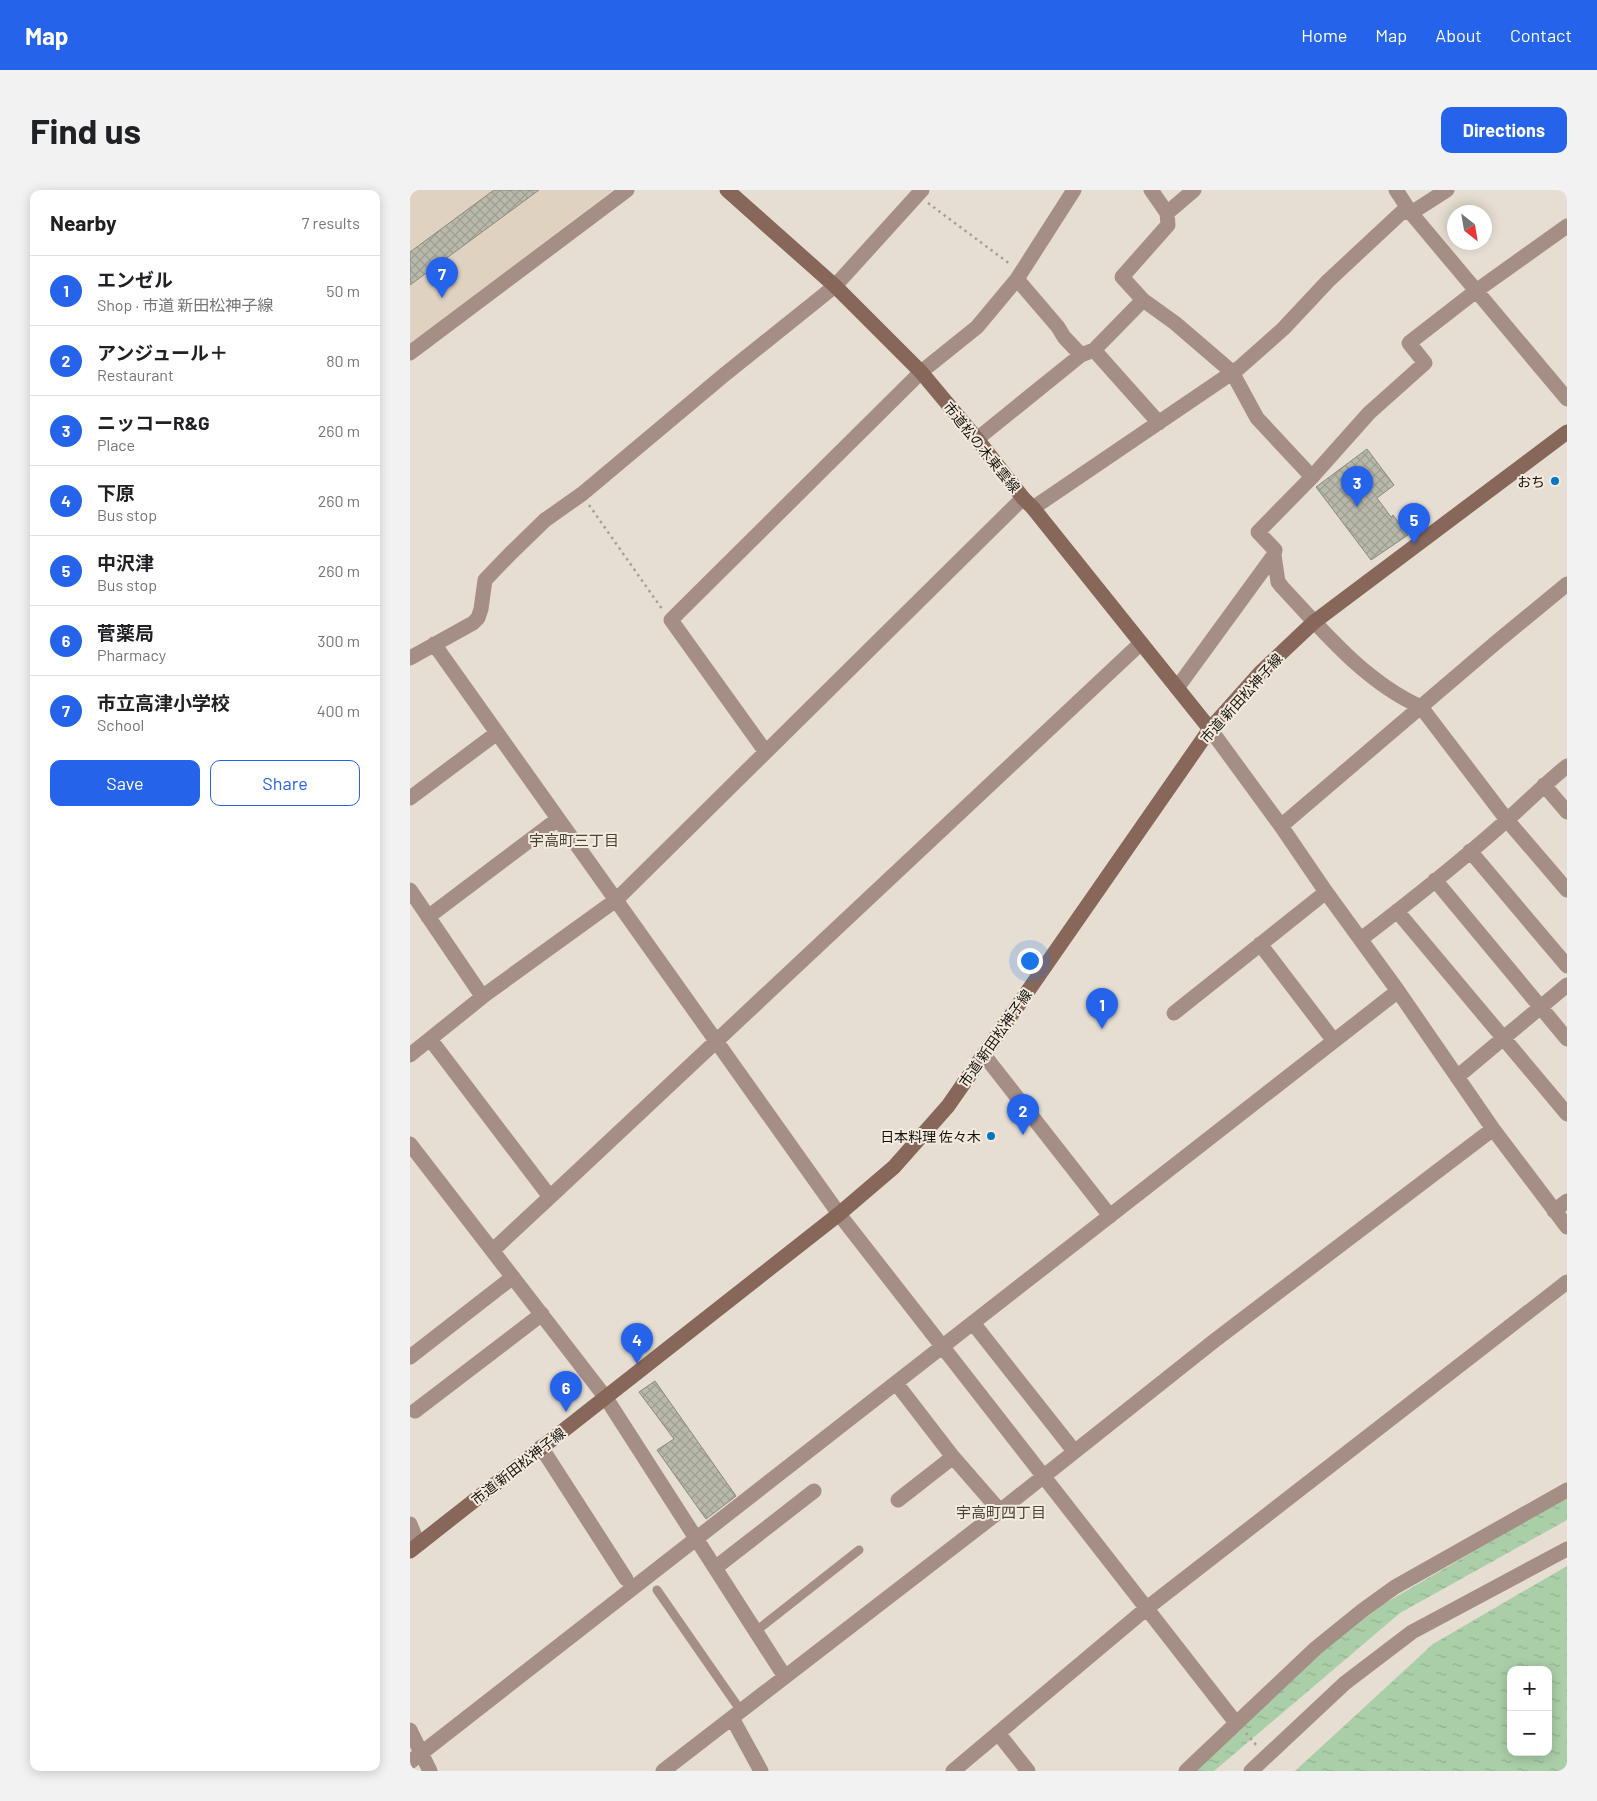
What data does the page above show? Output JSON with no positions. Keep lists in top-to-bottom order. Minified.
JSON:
{"streets":{"street":["市道松の木東雲線","市道 新田松神子線"]},"crossings":[["市道松の木東雲線","市道 新田松神子線"]],"districts":["宇高町三丁目","宇高町四丁目"],"places":["おち","日本料理 佐々木"],"north":"bottom right","page":{"header":"Map","nav":["Home","Map","About","Contact"],"buttons":["Directions",["Save","Share"]],"title":"Find us","heading":["Nearby","7 results"],"list":[{"mark":"1","name":"エンゼル","note":"Shop · 市道 新田松神子線","value":"50 m"},{"mark":"2","name":"アンジュール＋","note":"Restaurant","value":"80 m"},{"mark":"3","name":"ニッコーR&G","note":"Place","value":"260 m"},{"mark":"4","name":"下原","note":"Bus stop","value":"260 m"},{"mark":"5","name":"中沢津","note":"Bus stop","value":"260 m"},{"mark":"6","name":"菅薬局","note":"Pharmacy","value":"300 m"},{"mark":"7","name":"市立高津小学校","note":"School","value":"400 m"}],"pins":["7","3","5","1","2","4","6"],"map_buttons":["+","−"]}}
